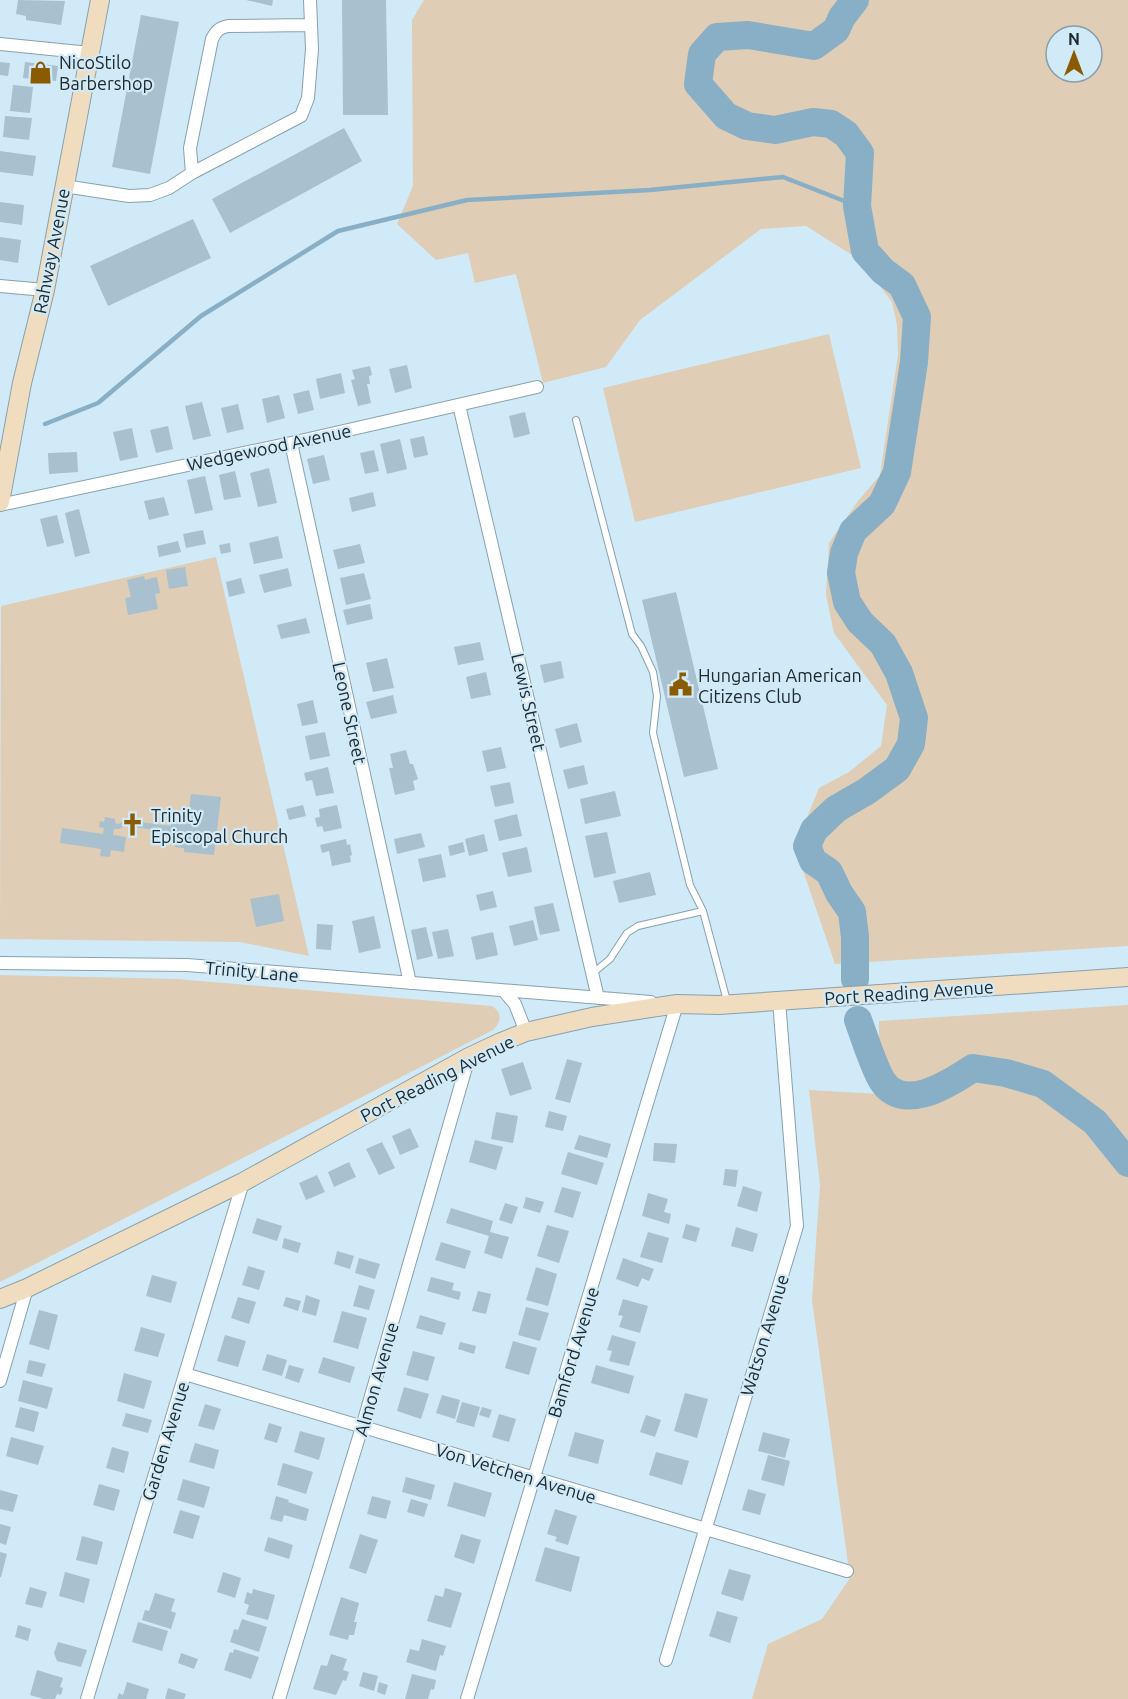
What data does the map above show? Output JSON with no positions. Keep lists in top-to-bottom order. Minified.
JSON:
{"streets":{"main road":["Rahway Avenue","Port Reading Avenue"],"street":["Wedgewood Avenue","Lewis Street","Leone Street","Trinity Lane","Watson Avenue","Bamford Avenue","Almon Avenue","Garden Avenue","Von Vetchen Avenue"]},"crossings":[["Rahway Avenue","Wedgewood Avenue"],["Wedgewood Avenue","Lewis Street"],["Wedgewood Avenue","Leone Street"],["Lewis Street","Trinity Lane"],["Leone Street","Trinity Lane"],["Trinity Lane","Port Reading Avenue"],["Trinity Lane","Bamford Avenue"],["Port Reading Avenue","Watson Avenue"],["Port Reading Avenue","Bamford Avenue"],["Port Reading Avenue","Almon Avenue"],["Port Reading Avenue","Garden Avenue"],["Watson Avenue","Von Vetchen Avenue"],["Bamford Avenue","Von Vetchen Avenue"],["Almon Avenue","Von Vetchen Avenue"],["Garden Avenue","Von Vetchen Avenue"]],"places":{"shop":["NicoStilo Barbershop"],"public building":["Hungarian American Citizens Club"],"church":["Trinity Episcopal Church"]},"north":"top"}
